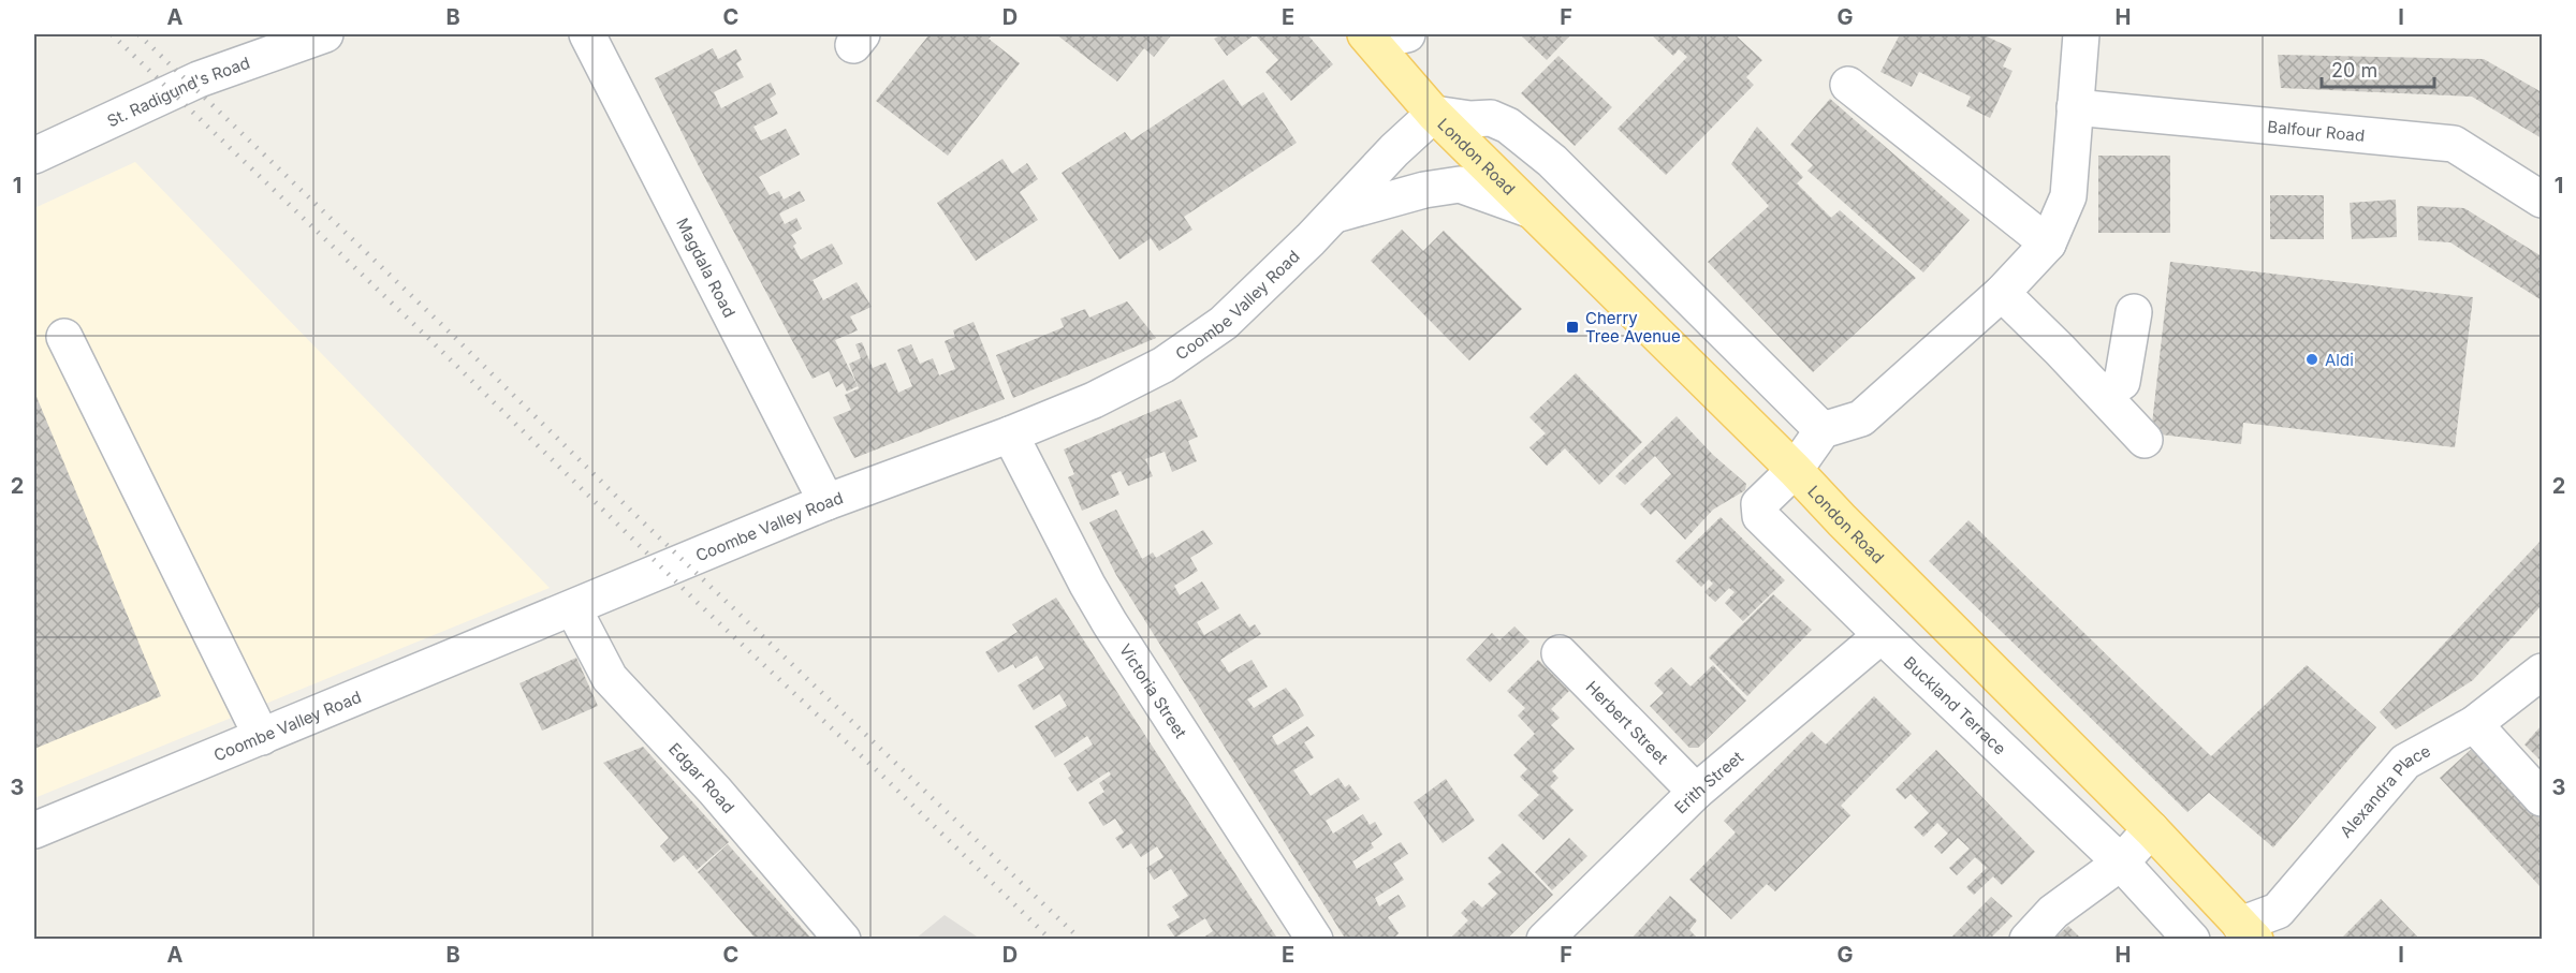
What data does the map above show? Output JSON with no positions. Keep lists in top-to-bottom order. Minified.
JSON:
{"streets":{"main road":["London Road"],"street":["St. Radigund's Road","Balfour Road","Magdala Road","Coombe Valley Road","Victoria Street","Buckland Terrace","Herbert Street","Edgar Road","Erith Street","Alexandra Place"]},"crossings":[["London Road","Coombe Valley Road"],["London Road","Buckland Terrace"],["London Road","Alexandra Place"],["Magdala Road","Coombe Valley Road"],["Coombe Valley Road","Victoria Street"],["Coombe Valley Road","Edgar Road"],["Buckland Terrace","Erith Street"],["Herbert Street","Erith Street"]],"places":{"transit":["Cherry Tree Avenue"],"other":["Aldi"]},"scale_bar":"20 m","grid":{"columns":["A","B","C","D","E","F","G","H","I"],"rows":["1","2","3"]}}
